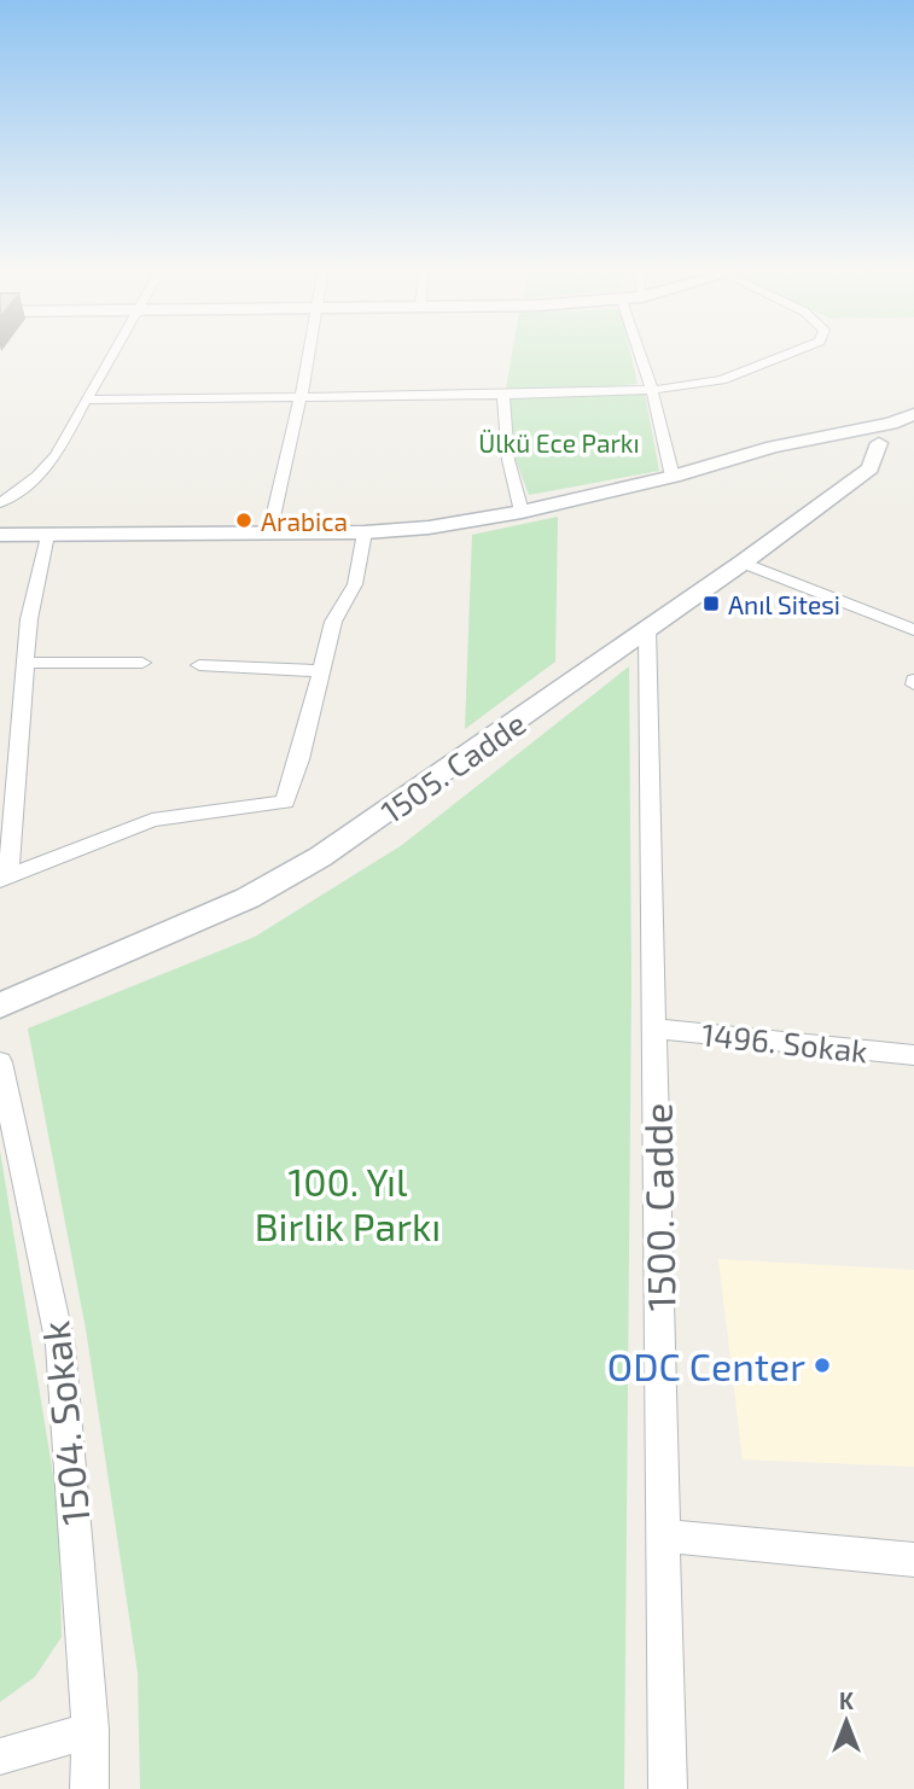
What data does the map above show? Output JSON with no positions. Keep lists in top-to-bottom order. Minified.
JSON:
{"streets":{"street":["1505. Cadde","1496. Sokak","1500. Cadde","1504. Sokak"]},"crossings":[["1505. Cadde","1500. Cadde"],["1496. Sokak","1500. Cadde"]],"parks":["Ülkü Ece Parkı","100. Yıl Birlik Parkı"],"places":{"other":["Arabica","ODC Center"],"transit":["Anıl Sitesi"]},"north":"top"}
